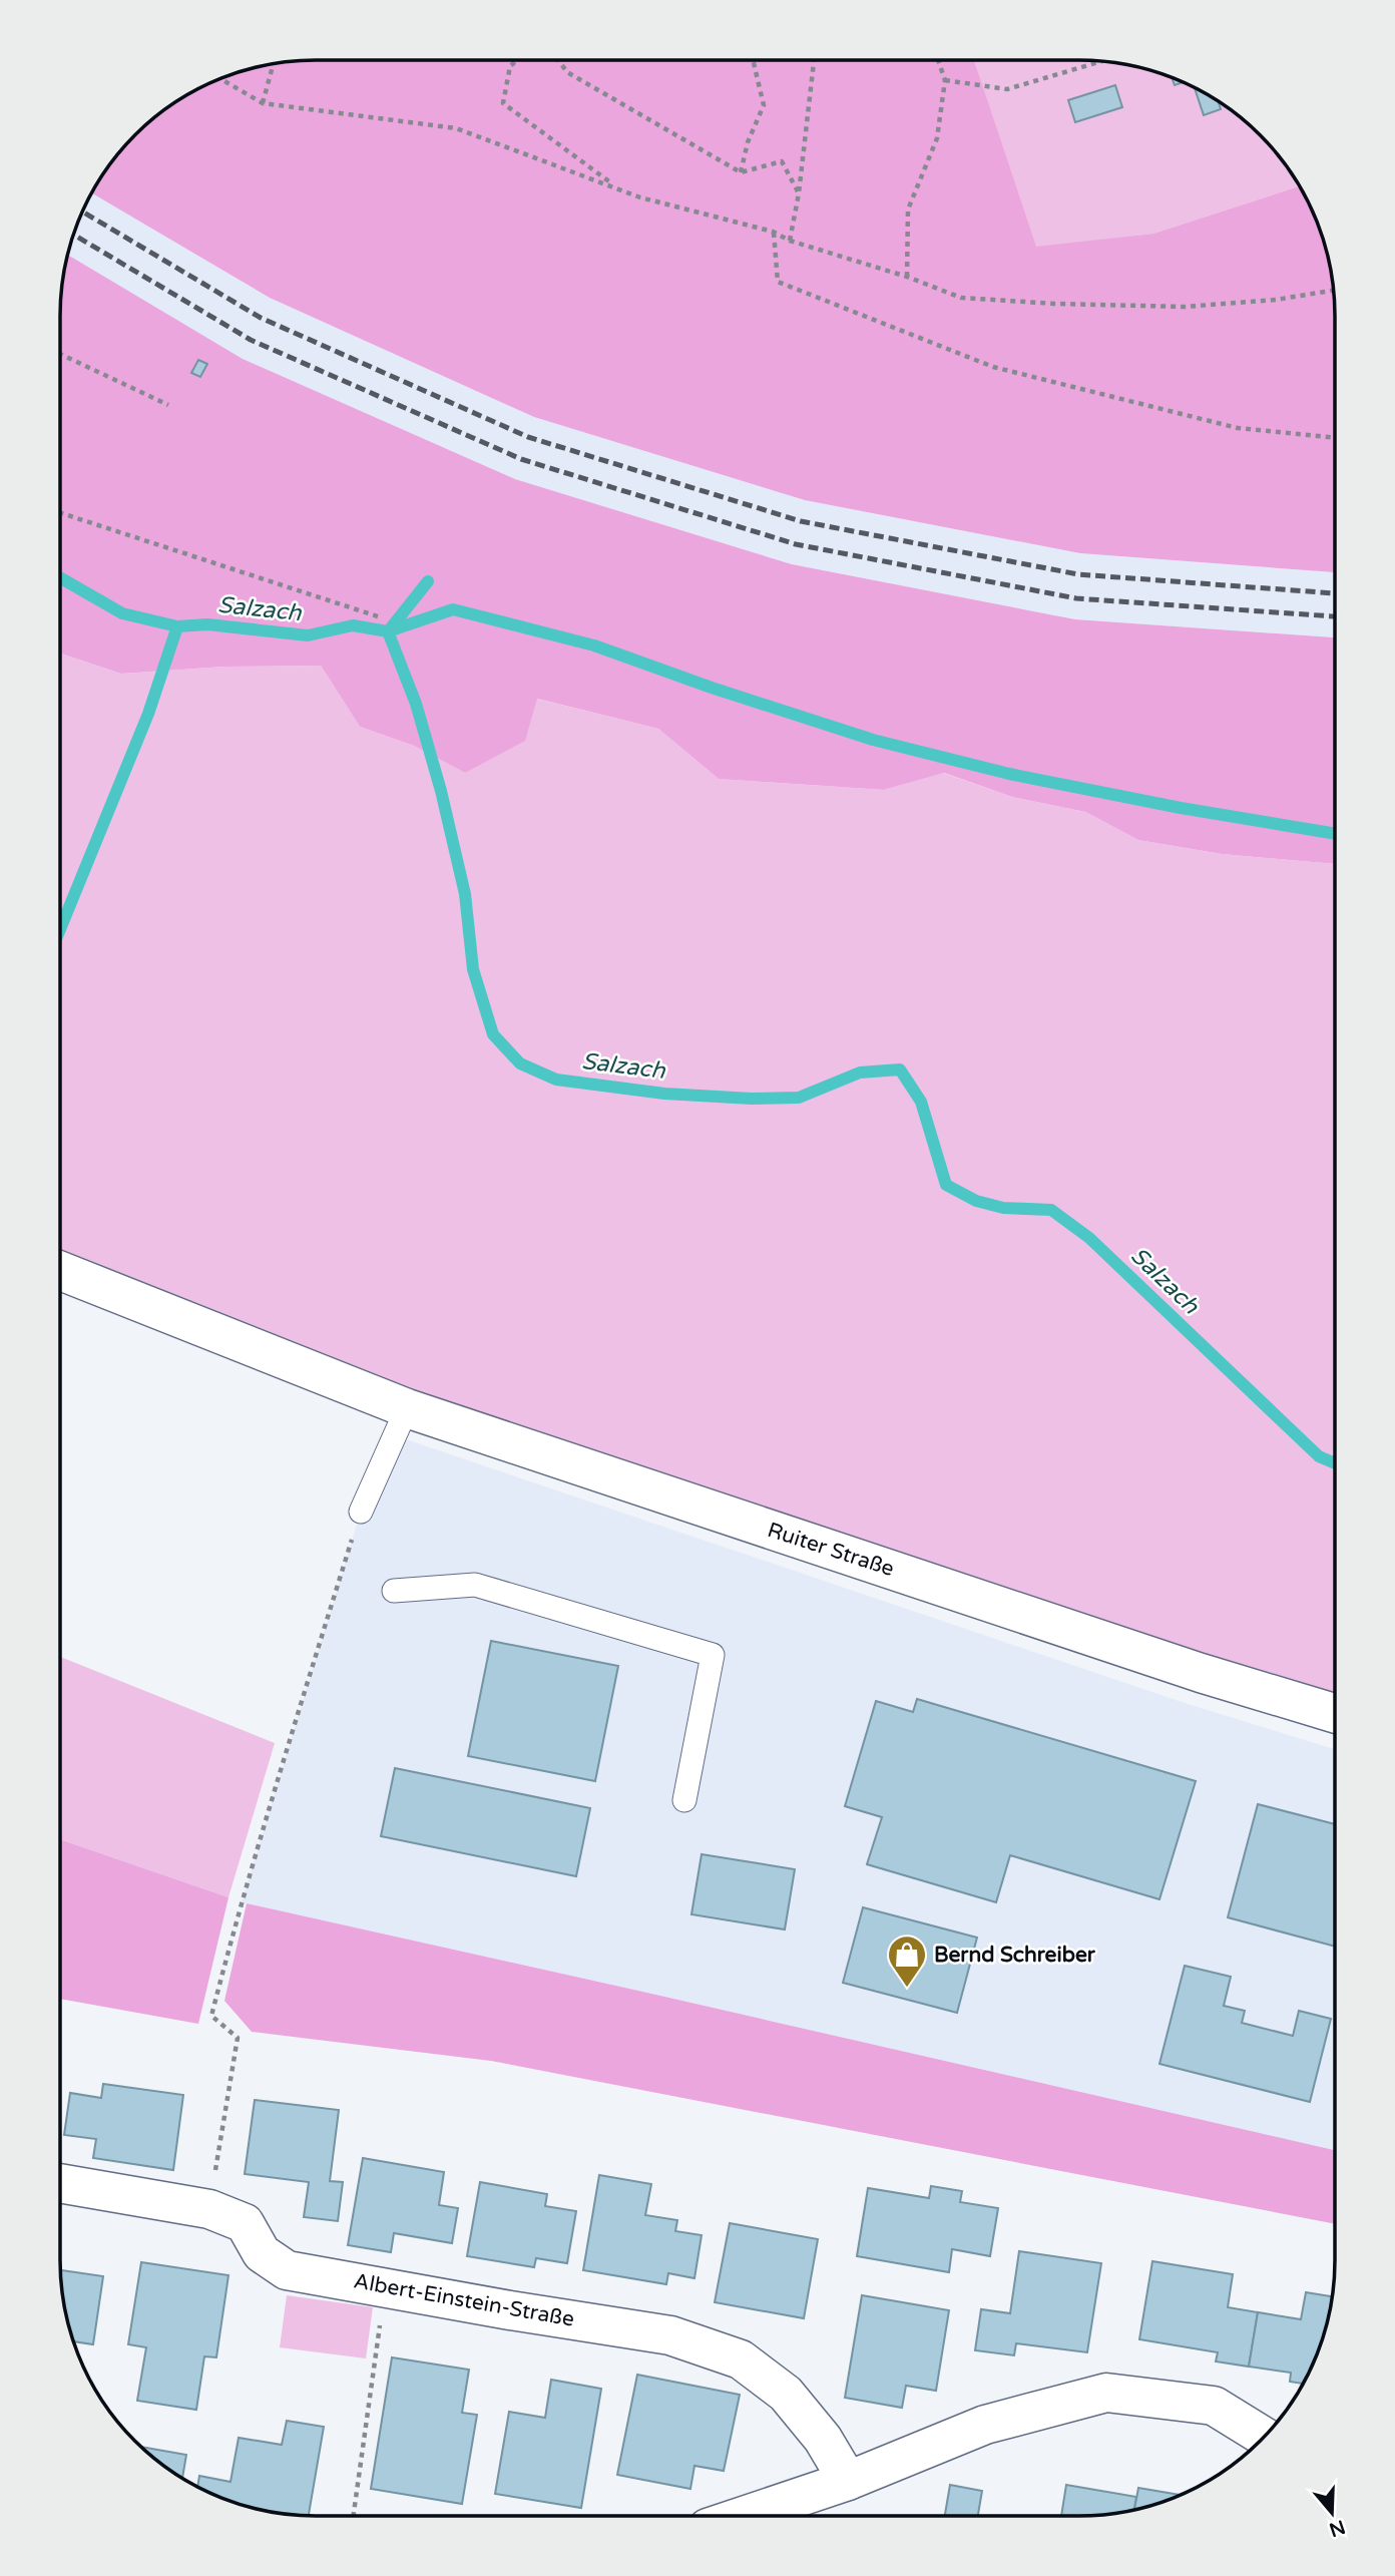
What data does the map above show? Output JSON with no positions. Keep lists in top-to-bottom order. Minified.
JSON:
{"streets":{"street":["Ruiter Straße","Albert-Einstein-Straße"]},"water":["Salzach"],"places":{"shop":["Bernd Schreiber"]},"north":"bottom"}
